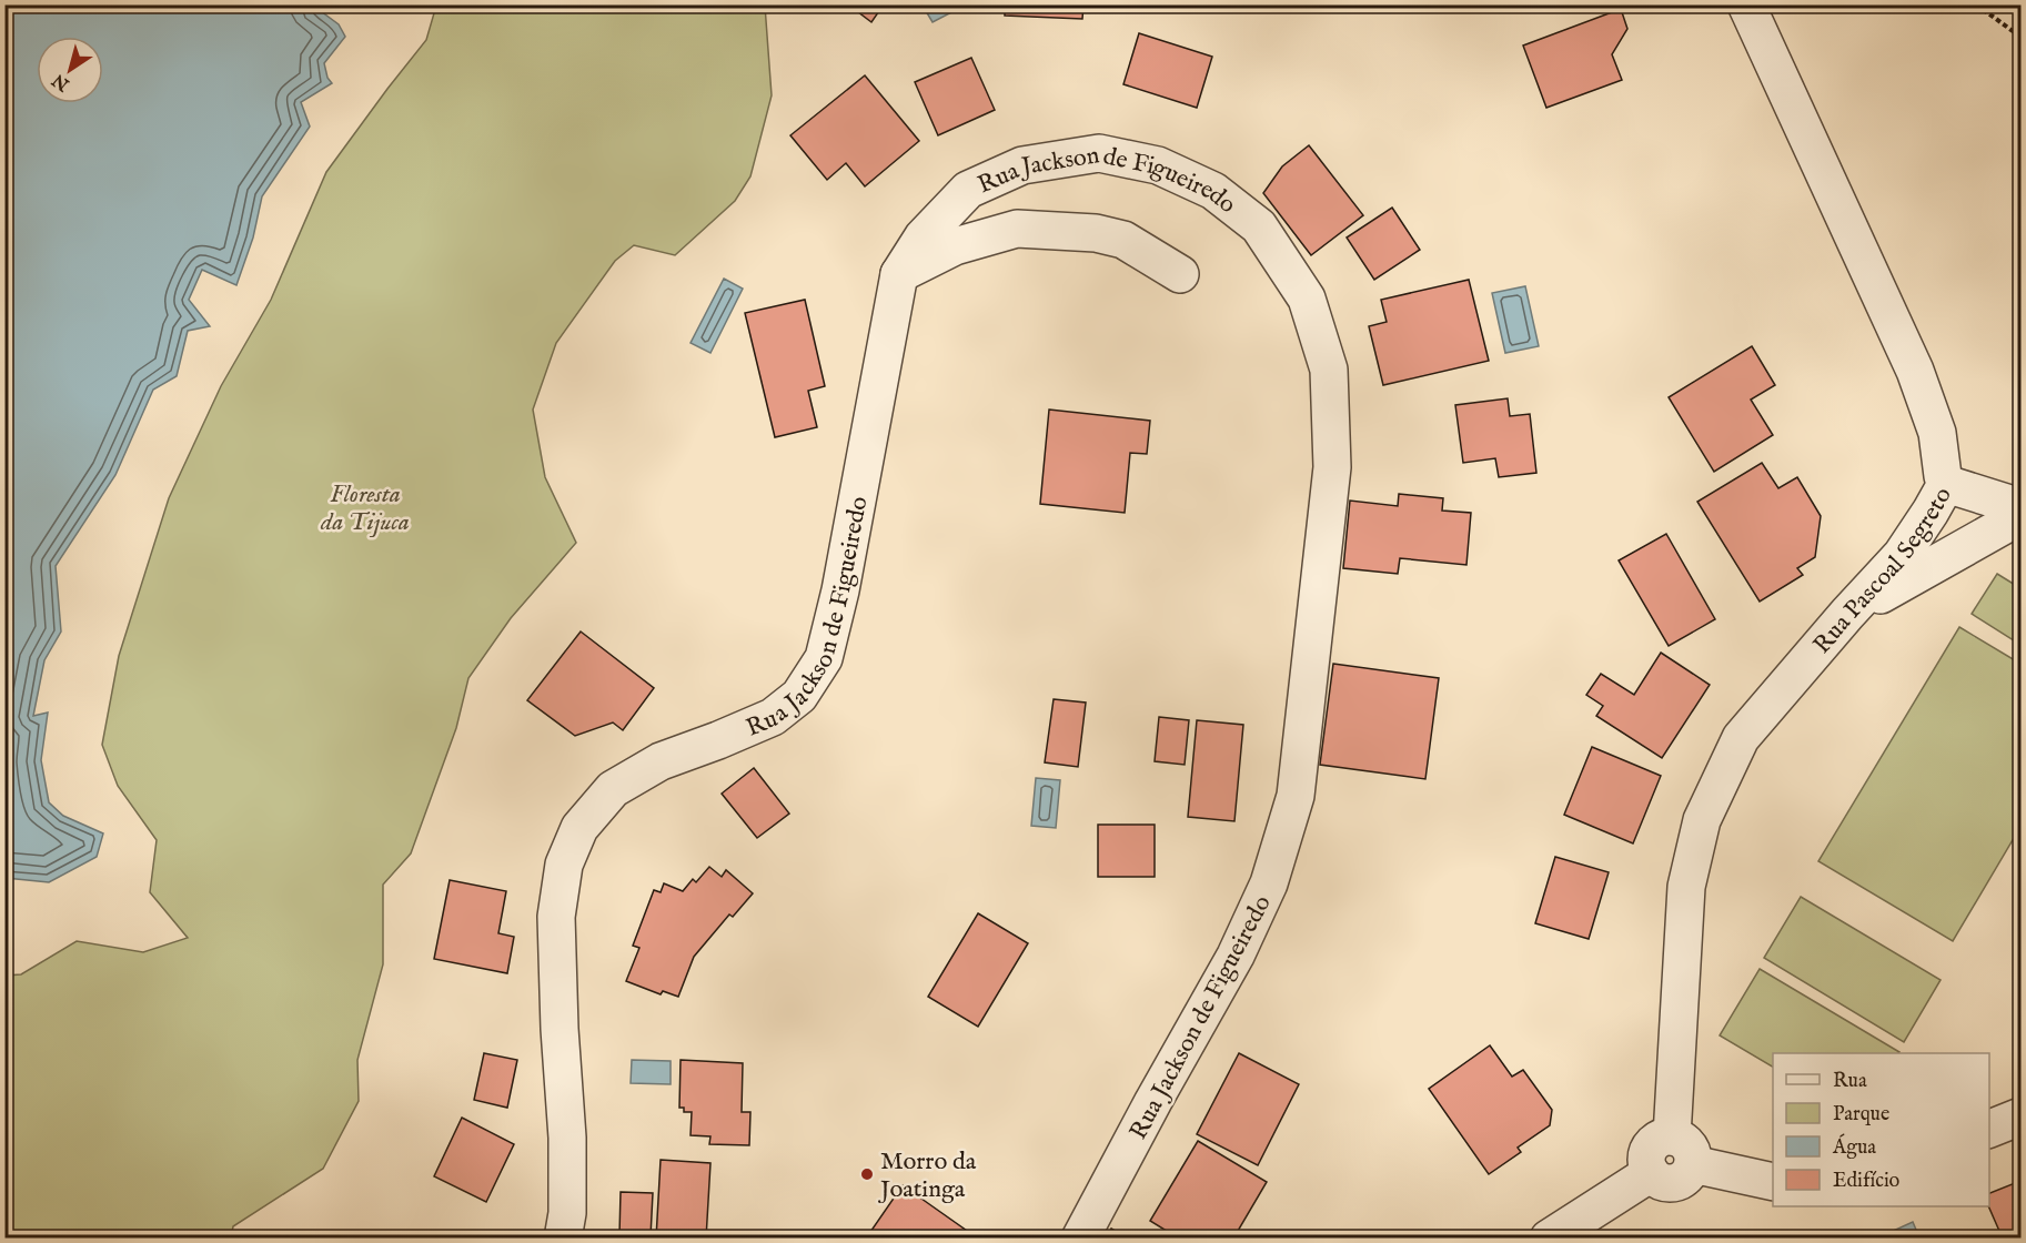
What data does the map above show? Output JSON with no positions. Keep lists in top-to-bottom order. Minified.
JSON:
{"streets":{"street":["Rua Jackson de Figueiredo","Rua Pascoal Segreto"]},"parks":["Floresta da Tijuca"],"places":["Morro da Joatinga"],"legend":["Rua","Parque","Água","Edifício"],"north":"bottom left"}
